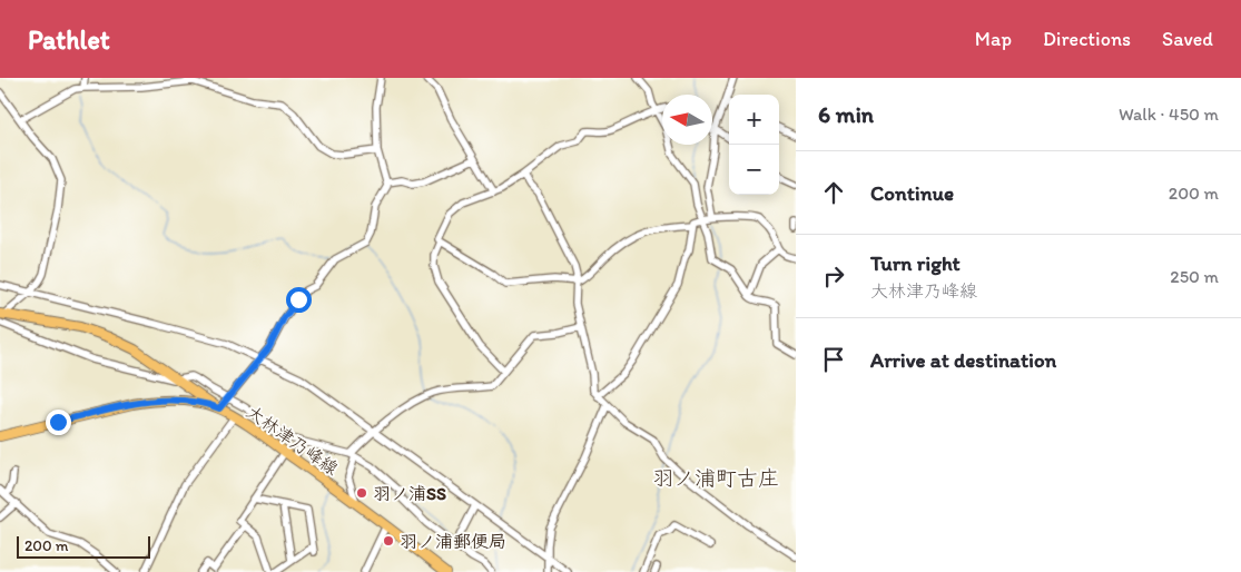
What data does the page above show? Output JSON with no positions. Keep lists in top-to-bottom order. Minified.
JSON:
{"streets":{"main road":["大林津乃峰線"]},"districts":["羽ノ浦町古庄"],"places":["羽ノ浦SS","羽ノ浦郵便局"],"scale_bar":"200 m","north":"left","page":{"header":"Pathlet","nav":["Map","Directions","Saved"],"heading":["6 min","Walk · 450 m"],"map_buttons":["+","−"],"list":[["Continue","200 m"],["Turn right","大林津乃峰線","250 m"],"Arrive at destination"],"scale":"200 m"}}
